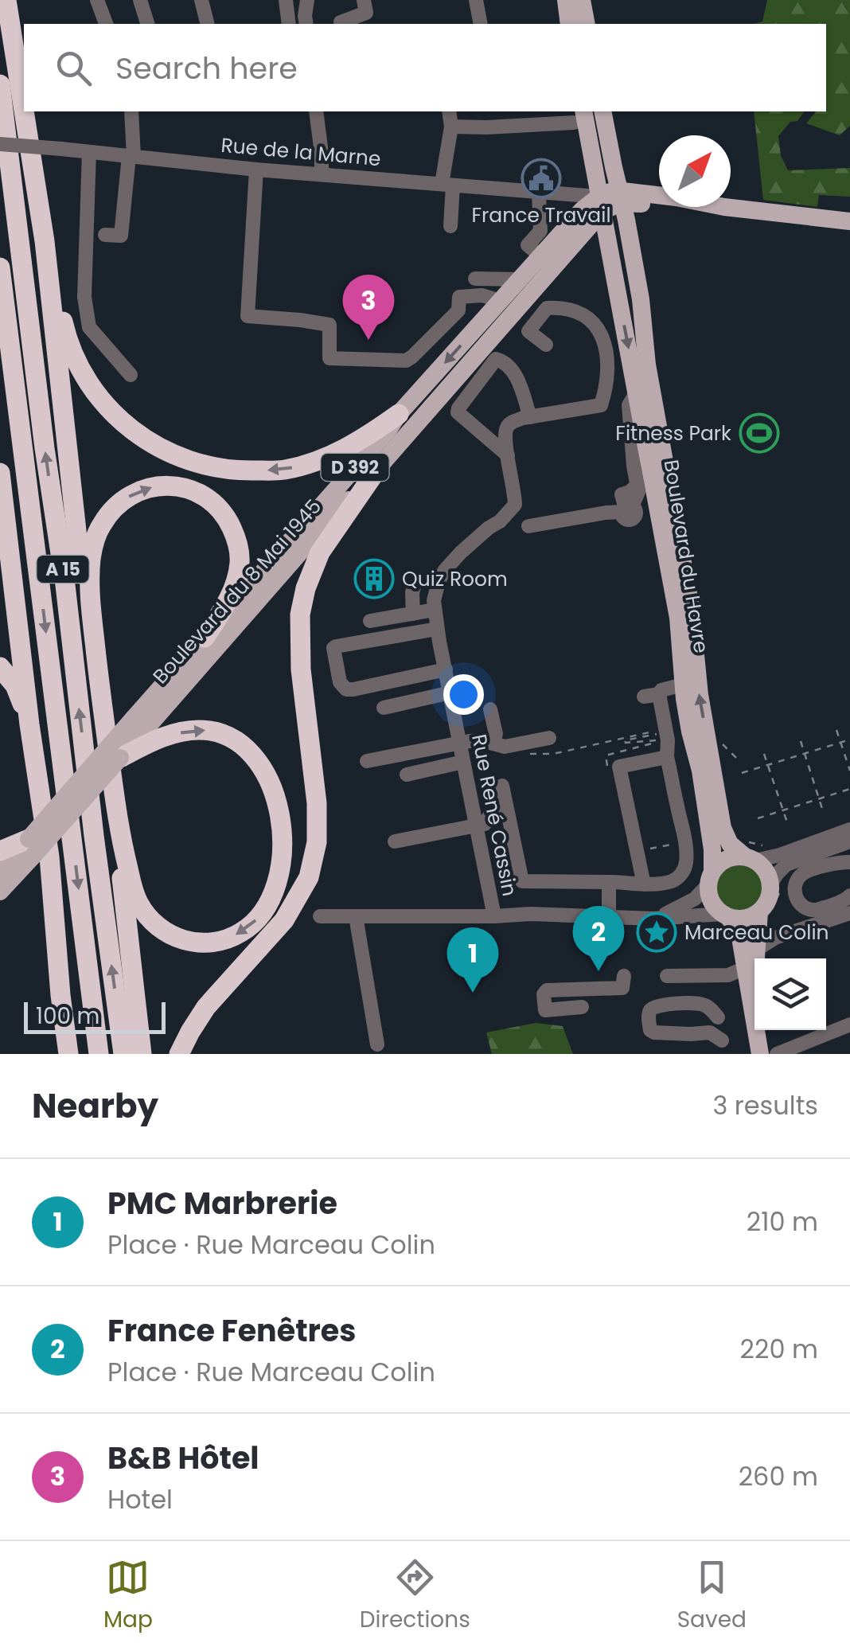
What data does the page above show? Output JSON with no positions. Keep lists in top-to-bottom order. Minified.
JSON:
{"streets":{"highway":["A 15"],"main road":["D 392","Boulevard du Havre","Boulevard du 8 Mai 1945"],"street":["Rue de la Marne","Rue René Cassin"]},"crossings":[["Rue de la Marne","Boulevard du Havre"],["Rue de la Marne","Boulevard du 8 Mai 1945"],["Boulevard du Havre","Boulevard du 8 Mai 1945"]],"places":{"public building":["France Travail"],"sports":["Fitness Park"],"building":["Quiz Room"],"place":["Marceau Colin"]},"scale_bar":"100 m","north":"top right","page":{"search":"Search here","pins":["3","2","1"],"scale":"100 m","heading":["Nearby","3 results"],"list":[{"mark":"1","name":"PMC Marbrerie","note":"Place · Rue Marceau Colin","value":"210 m"},{"mark":"2","name":"France Fenêtres","note":"Place · Rue Marceau Colin","value":"220 m"},{"mark":"3","name":"B&B Hôtel","note":"Hotel","value":"260 m"}],"nav":["Map","Directions","Saved"]}}
